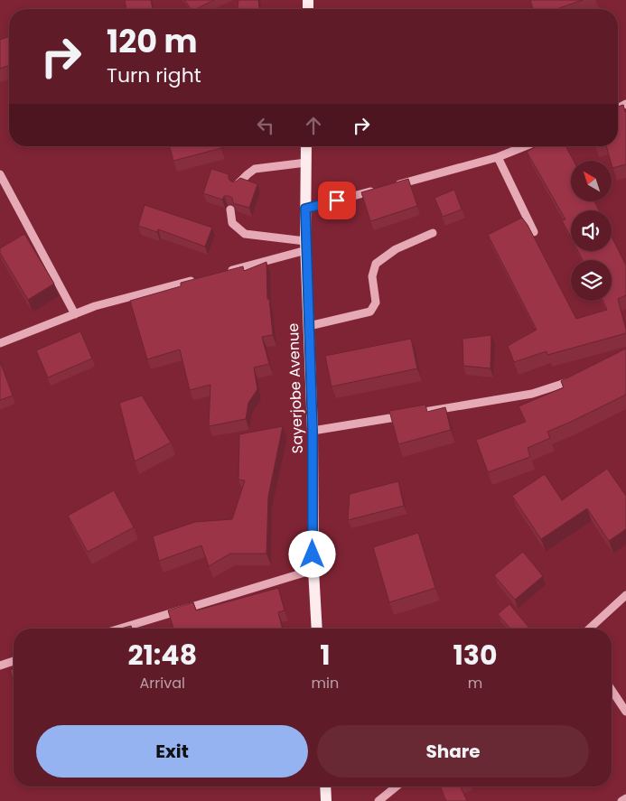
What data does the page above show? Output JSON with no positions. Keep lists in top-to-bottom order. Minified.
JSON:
{"streets":{"main road":["Sayerjobe Avenue"]},"north":"top left","page":{"turn":["120 m","Turn right"],"eta":["21:48","Arrival","1","min","130","m"],"buttons":["Exit","Share"]}}
